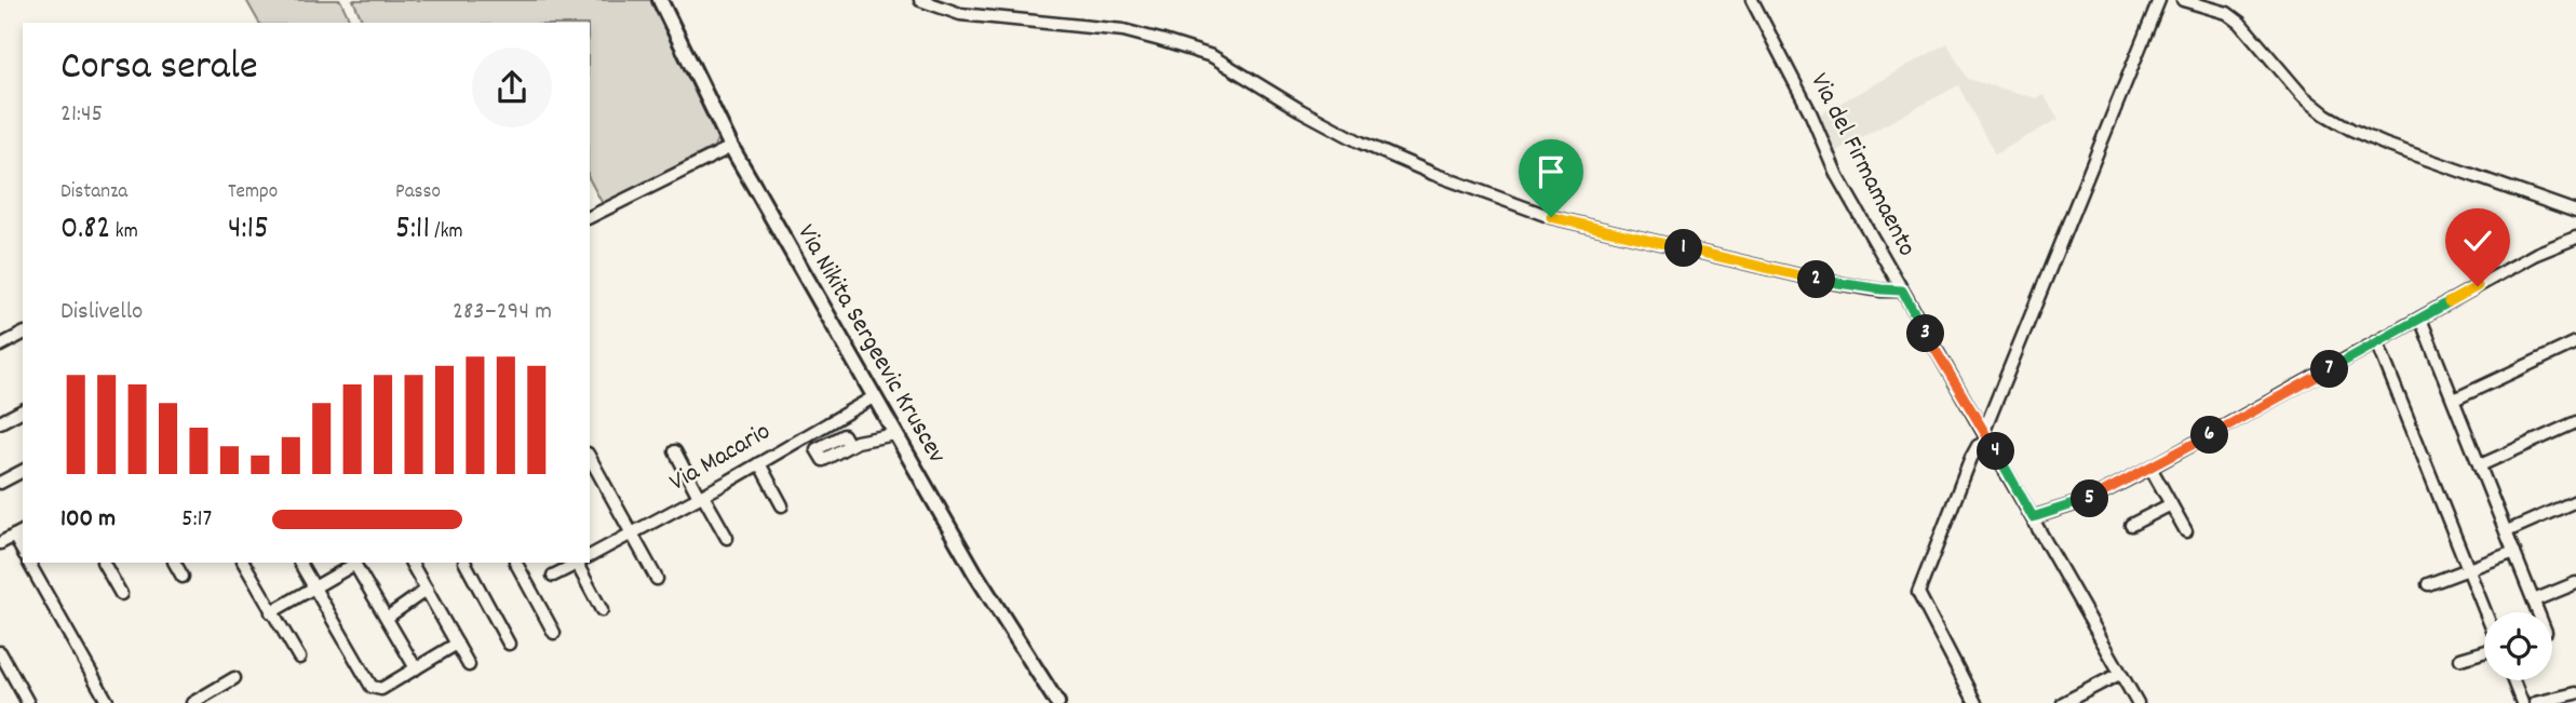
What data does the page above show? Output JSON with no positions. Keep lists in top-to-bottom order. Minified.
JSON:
{"streets":{"main road":["Via Nikita Sergeevic Kruscev"],"street":["Via del Firmamaento","Via Macario"]},"crossings":[["Via Nikita Sergeevic Kruscev","Via Macario"]],"page":{"heading":["Corsa serale","21:45"],"stats":[["Distanza","0.82 km"],["Tempo","4:15"],["Passo","5:11 /km"]],"pins":["1","2","3","7","6","4","5"],"chart":["Dislivello","283–294 m"],"list":[{"name":"100 m","note":"5:17"}]}}
